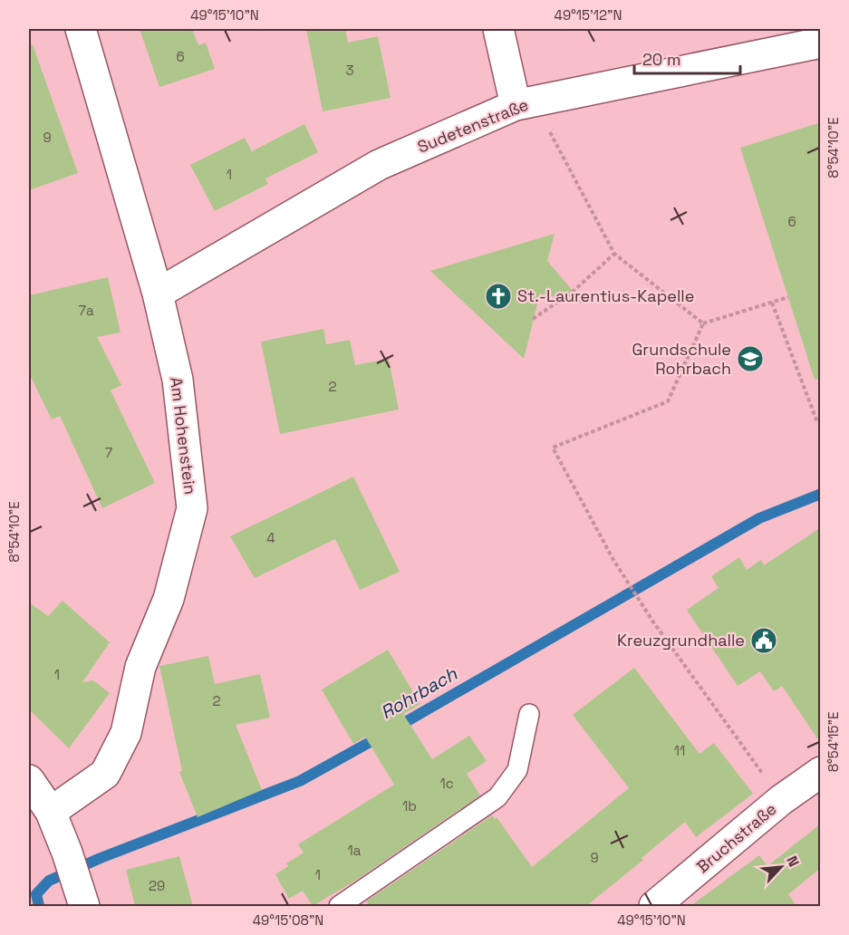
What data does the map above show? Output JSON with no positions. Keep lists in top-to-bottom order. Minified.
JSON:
{"streets":{"street":["Sudetenstraße","Am Hohenstein","Bruchstraße"]},"crossings":[["Sudetenstraße","Am Hohenstein"]],"water":["Rohrbach"],"places":{"church":["St.-Laurentius-Kapelle"],"school or university":["Grundschule Rohrbach"],"public building":["Kreuzgrundhalle"]},"house_numbers":["6","3","9","1","6","7a","2","7","4","1","2","11","1c","1b","1a","9","1","29"],"scale_bar":"20 m","north":"top right","coordinates":["49°15'10\"N","49°15'12\"N","8°54'10\"E","8°54'15\"E","49°15'08\"N"]}
